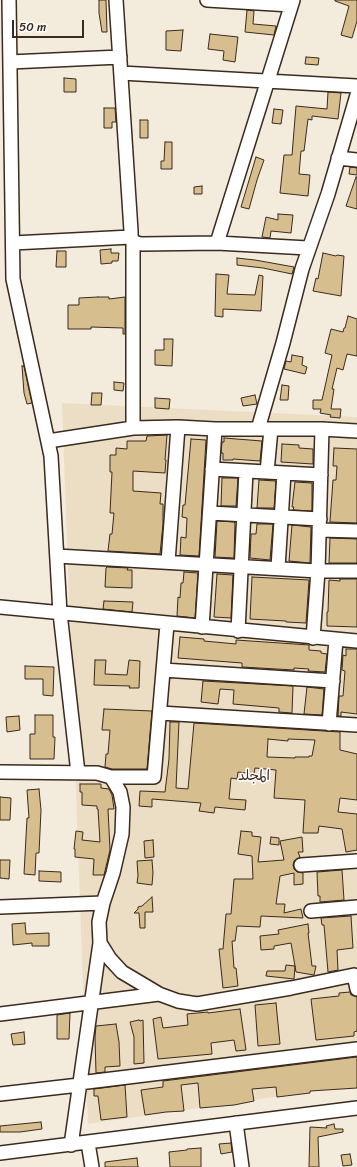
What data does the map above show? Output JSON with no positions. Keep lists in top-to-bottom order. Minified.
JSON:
{"districts":["المجلد"],"scale_bar":"50 m"}
